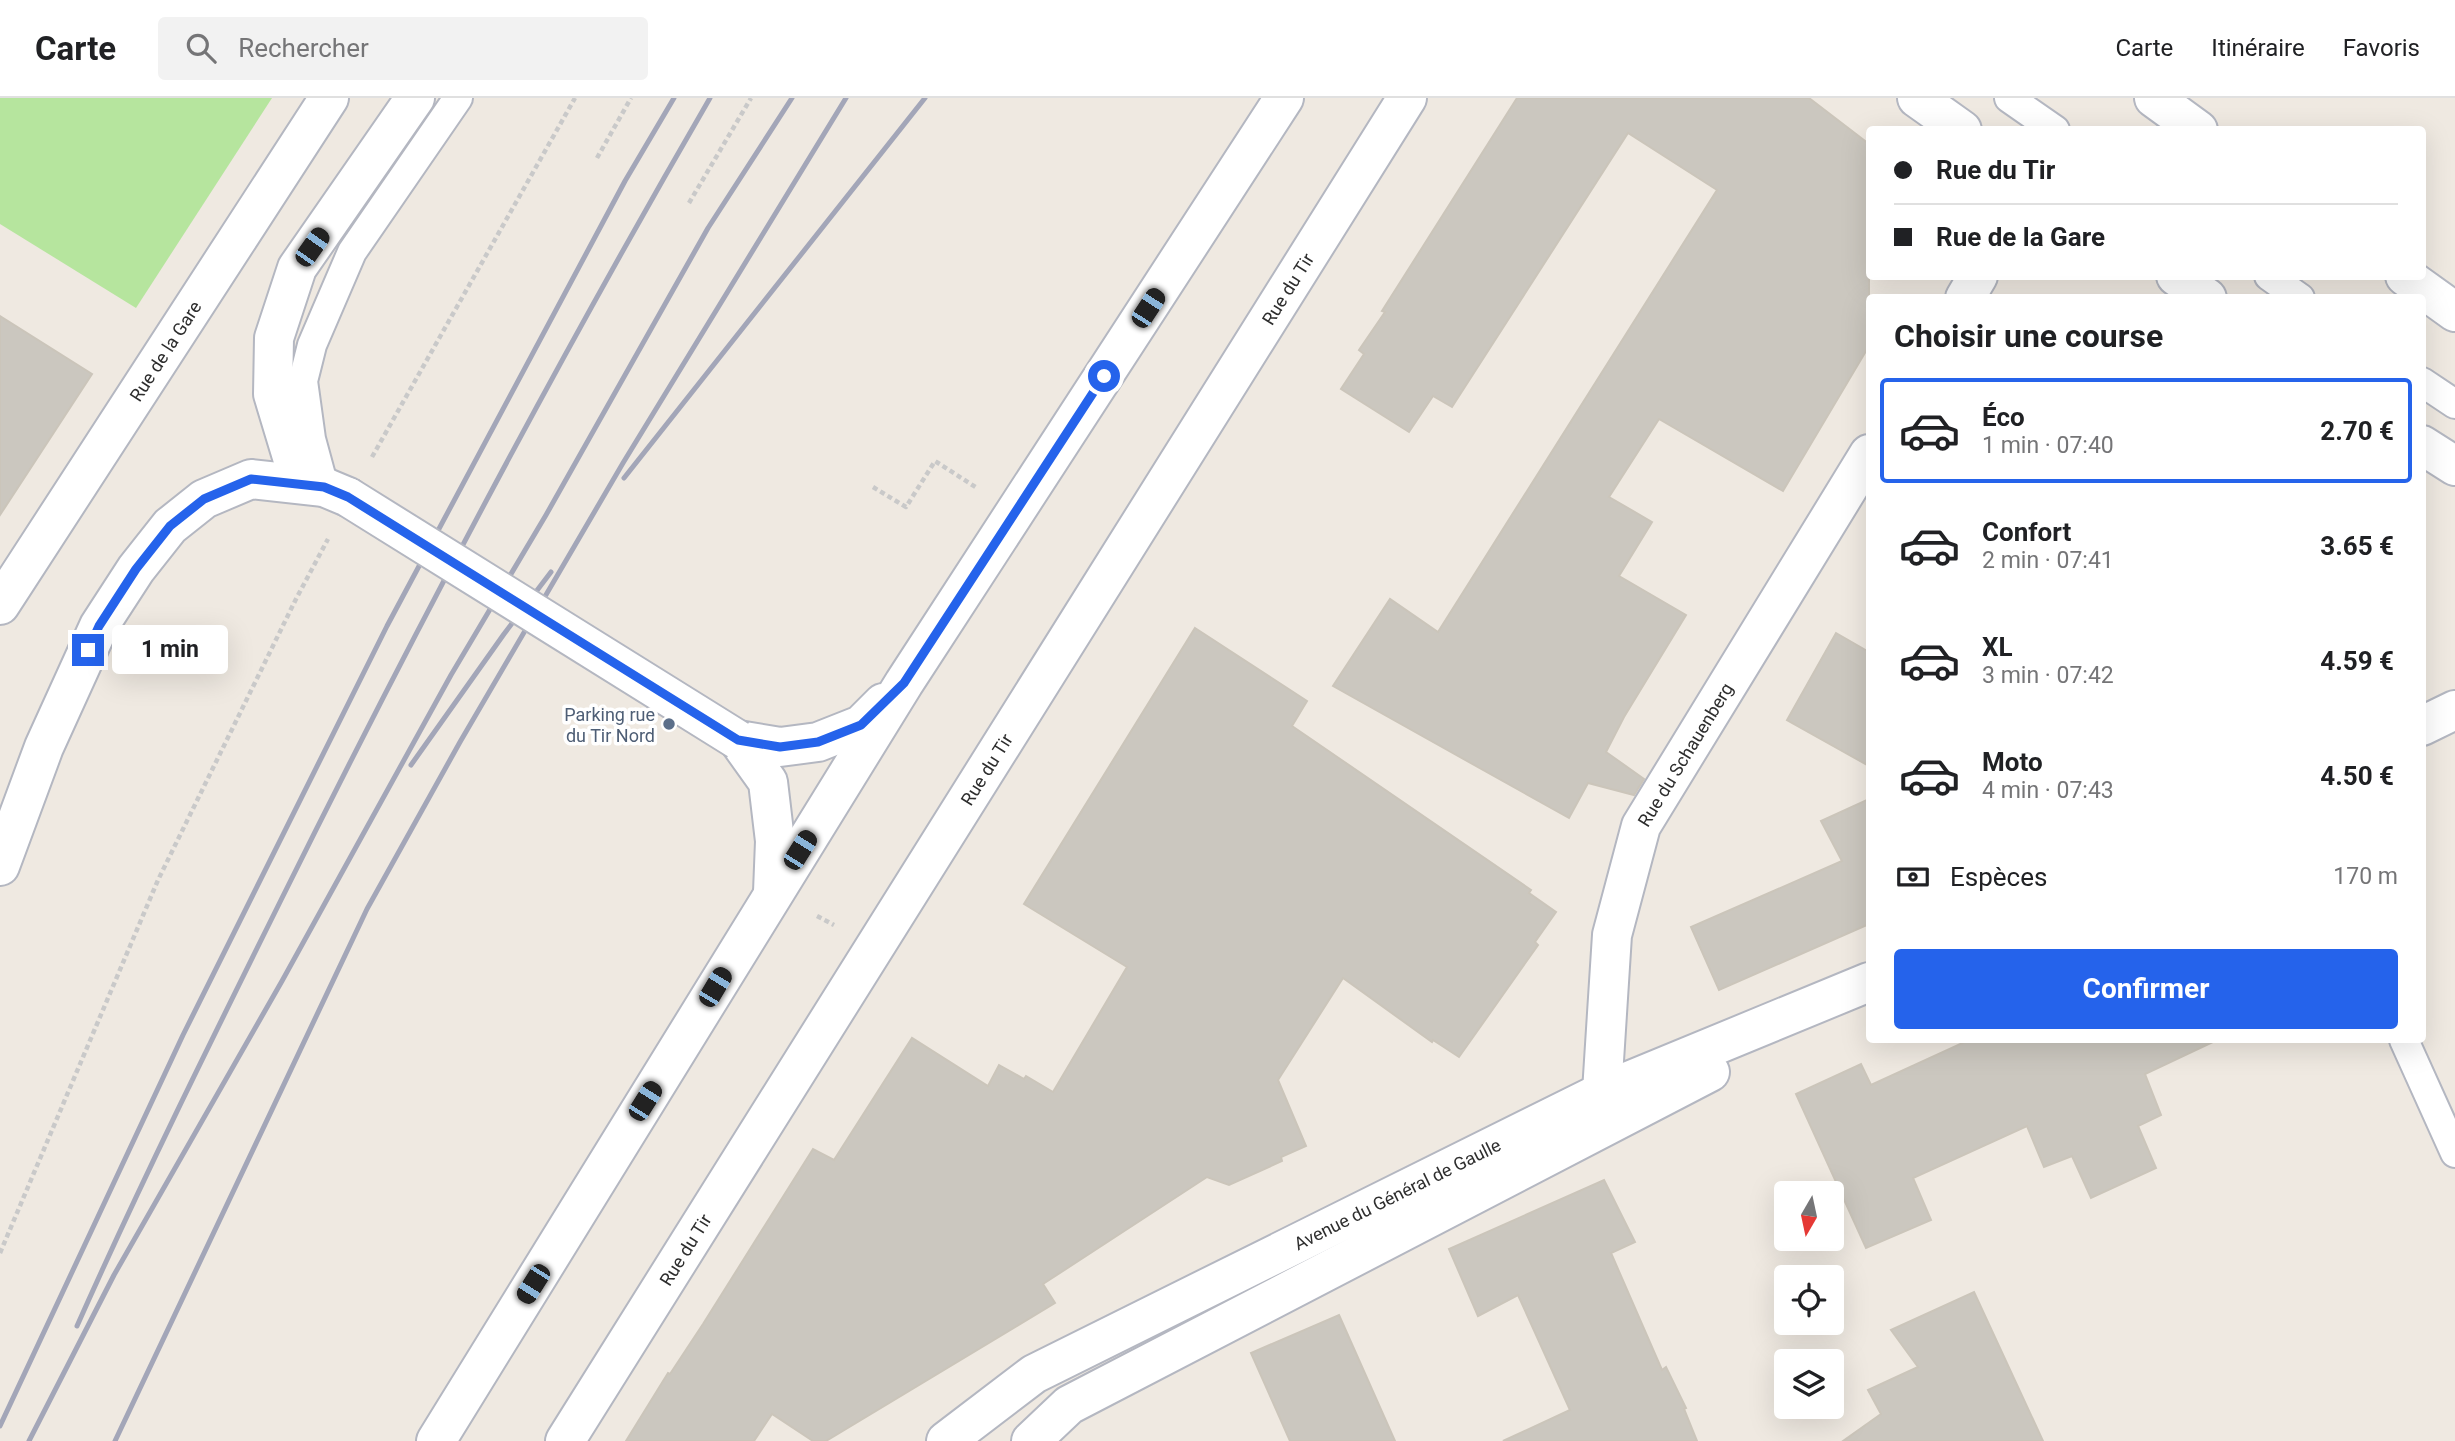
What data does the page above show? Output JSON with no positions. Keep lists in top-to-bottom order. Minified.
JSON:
{"streets":{"street":["Rue du Tir","Rue de la Gare","Rue du Schauenberg","Avenue du Général de Gaulle"]},"crossings":[["Rue du Schauenberg","Avenue du Général de Gaulle"]],"places":["Parking rue du Tir Nord"],"north":"bottom","page":{"header":"Carte","search":"Rechercher","nav":["Carte","Itinéraire","Favoris"],"banner":["Rue du Tir","Rue de la Gare"],"heading":"Choisir une course","list":[{"name":"Éco","note":"1 min · 07:40","value":"2.70 €"},{"name":"Confort","note":"2 min · 07:41","value":"3.65 €"},{"name":"XL","note":"3 min · 07:42","value":"4.59 €"},{"name":"Moto","note":"4 min · 07:43","value":"4.50 €"}],"bubble":"1 min","pay":["Espèces","170 m"],"buttons":"Confirmer"}}
